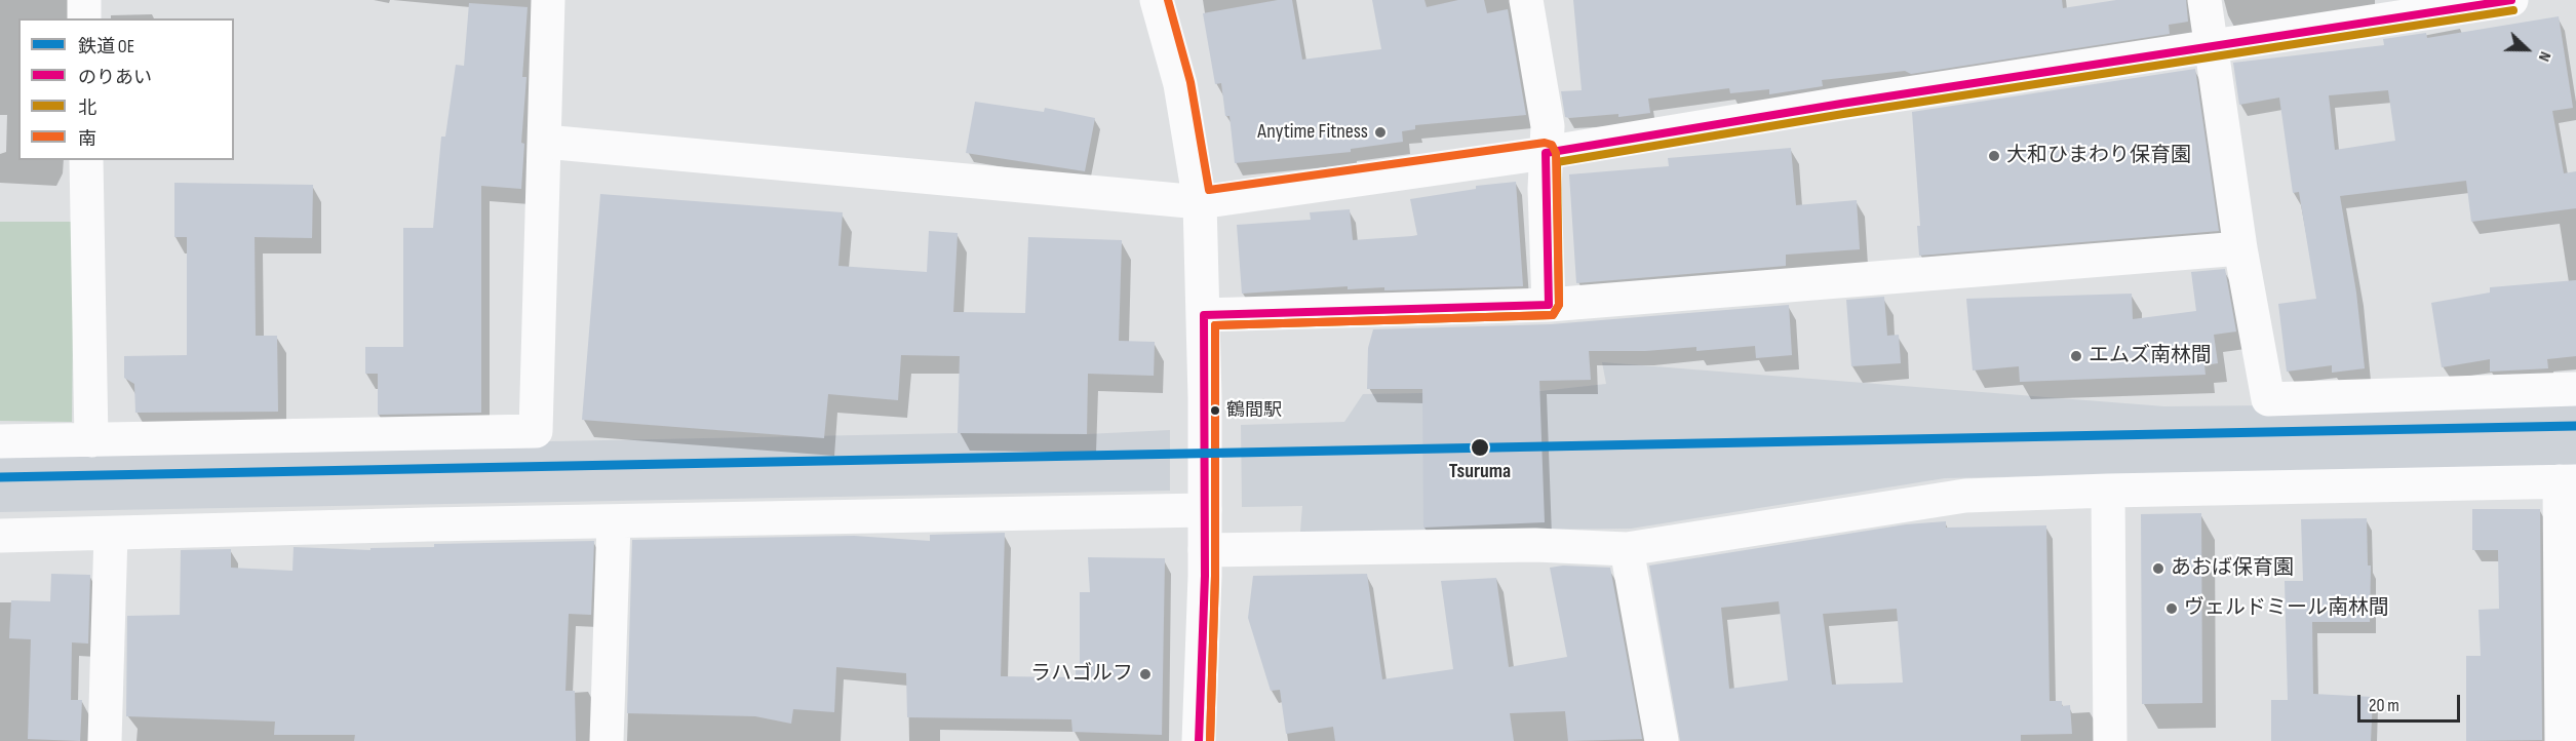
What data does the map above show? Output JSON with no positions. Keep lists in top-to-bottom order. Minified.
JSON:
{"places":["Anytime Fitness","大和ひまわり保育園","エムズ南林間","鶴間駅","Tsuruma","あおば保育園","ヴェルドミール南林間","ラハゴルフ"],"lines":["transit line のりあい","transit line 南","transit line 北","rail line OE"],"legend":["鉄道 OE","のりあい","北","南"],"scale_bar":"20 m","north":"right"}
